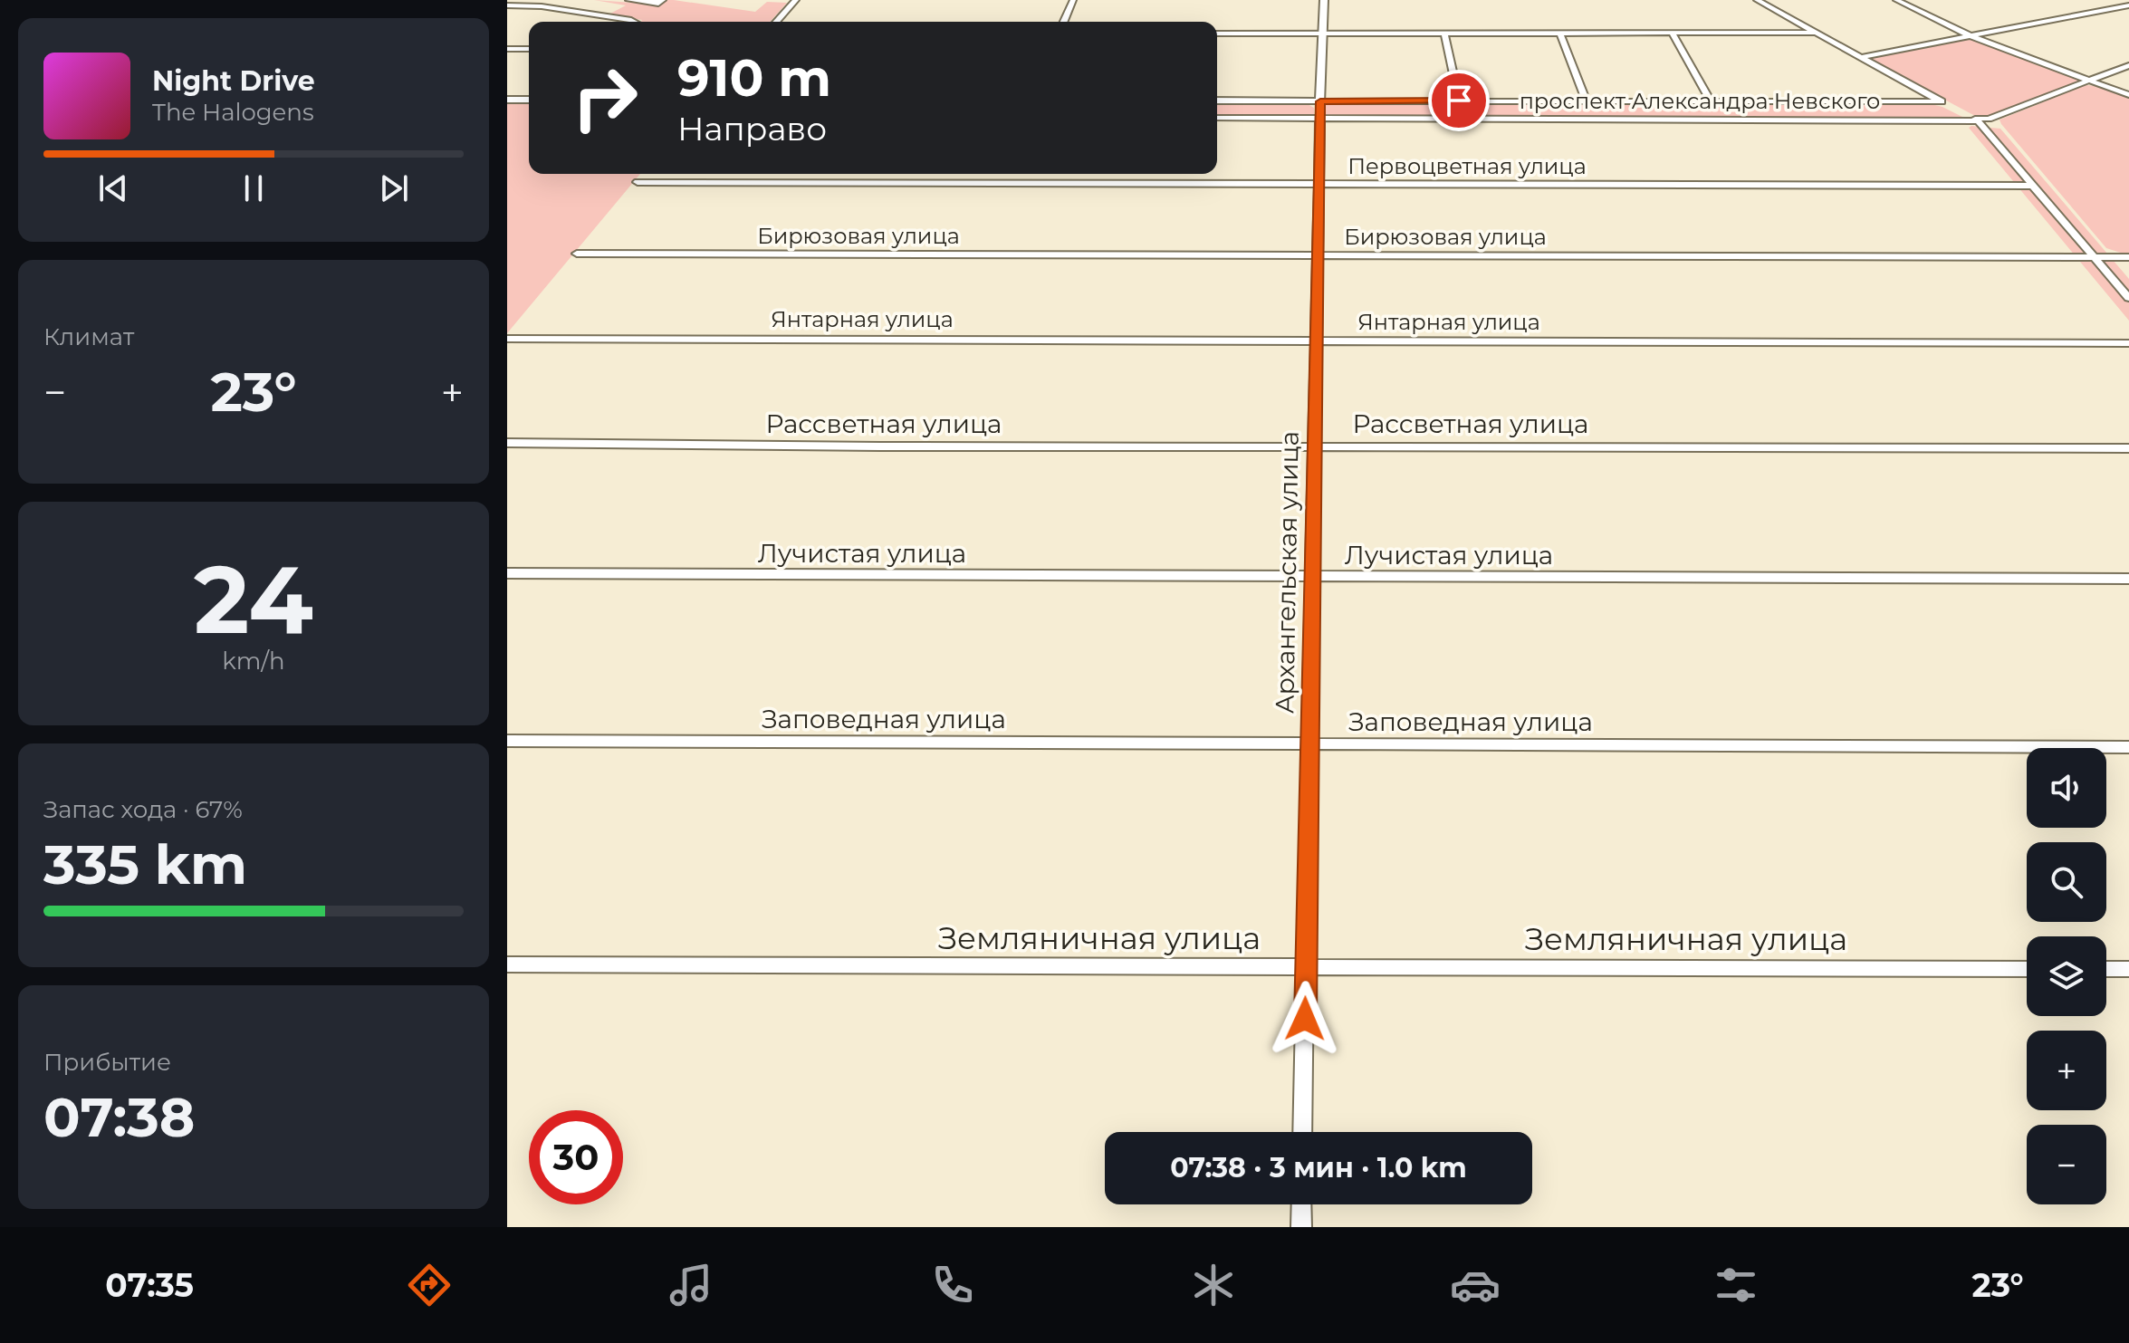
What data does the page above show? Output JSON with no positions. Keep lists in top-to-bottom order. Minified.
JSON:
{"streets":{"street":["проспект Александра Невского","Первоцветная улица","Бирюзовая улица","Янтарная улица","Рассветная улица","Лучистая улица","Архангельская улица","Заповедная улица","Земляничная улица"]},"crossings":[["проспект Александра Невского","Архангельская улица"],["Первоцветная улица","Архангельская улица"],["Бирюзовая улица","Архангельская улица"],["Янтарная улица","Архангельская улица"],["Рассветная улица","Архангельская улица"],["Лучистая улица","Архангельская улица"],["Архангельская улица","Заповедная улица"],["Архангельская улица","Земляничная улица"]],"page":{"turn":["910 m","Направо"],"song":["Night Drive","The Halogens"],"tile":["Климат",["24","km/h"],["Запас хода · 67%","335 km"],["Прибытие","07:38"]],"heat":["−","23°","+"],"map_buttons":["+","−"],"limit":"30","trip":"07:38 · 3 мин · 1.0 km","tabs":["07:35","23°"]}}
